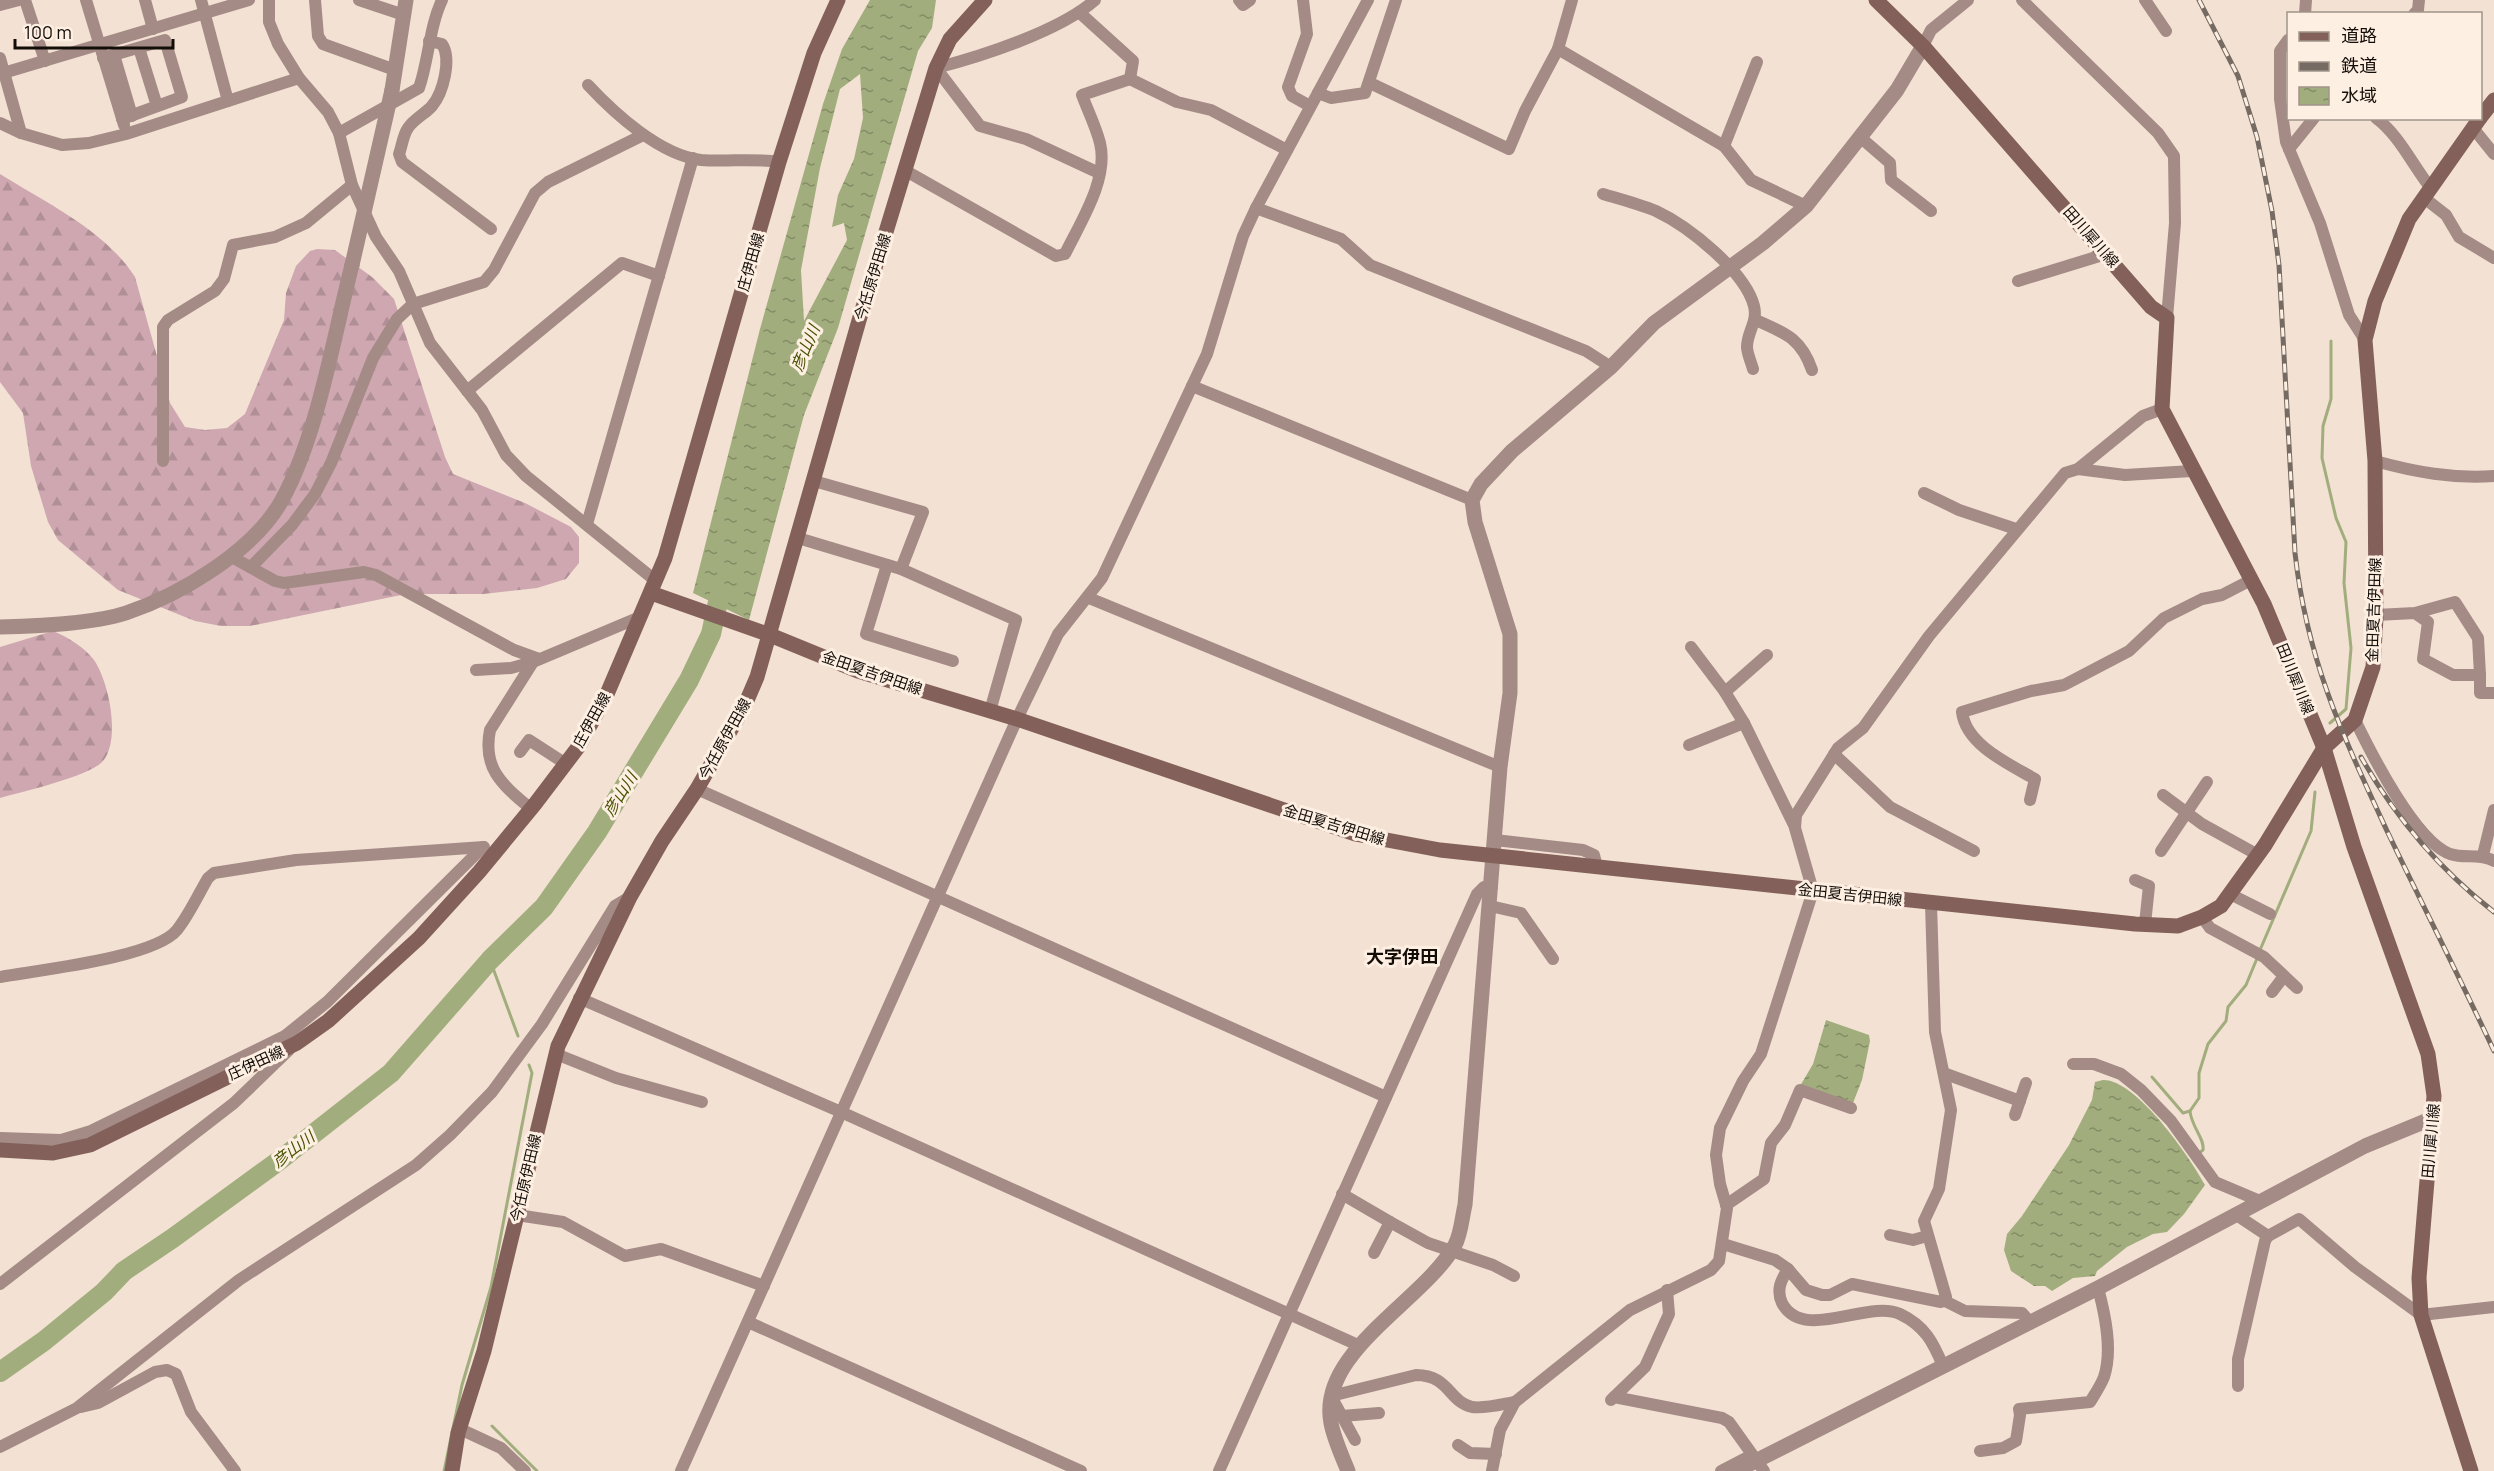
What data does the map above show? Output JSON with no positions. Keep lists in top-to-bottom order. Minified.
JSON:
{"streets":{"main road":["田川犀川線","庄伊田線","今任原伊田線","金田夏吉伊田線"]},"crossings":[["田川犀川線","金田夏吉伊田線"],["庄伊田線","金田夏吉伊田線"],["今任原伊田線","金田夏吉伊田線"]],"districts":["大字伊田"],"water":["彦山川"],"legend":["道路","鉄道","水域"],"scale_bar":"100 m"}
